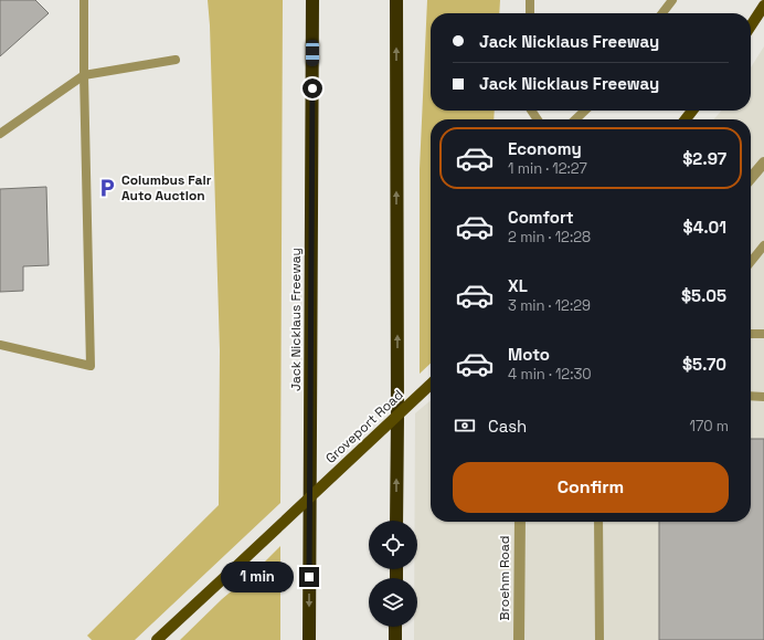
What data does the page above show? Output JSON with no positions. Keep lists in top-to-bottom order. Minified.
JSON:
{"streets":{"highway":["Jack Nicklaus Freeway"],"main road":["Groveport Road"],"street":["Broehm Road"]},"places":{"parking":["Columbus Fair Auto Auction"]},"page":{"banner":["Jack Nicklaus Freeway","Jack Nicklaus Freeway"],"list":[{"name":"Economy","note":"1 min · 12:27","value":"$2.97"},{"name":"Comfort","note":"2 min · 12:28","value":"$4.01"},{"name":"XL","note":"3 min · 12:29","value":"$5.05"},{"name":"Moto","note":"4 min · 12:30","value":"$5.70"}],"pay":["Cash","170 m"],"buttons":"Confirm","bubble":"1 min"}}
